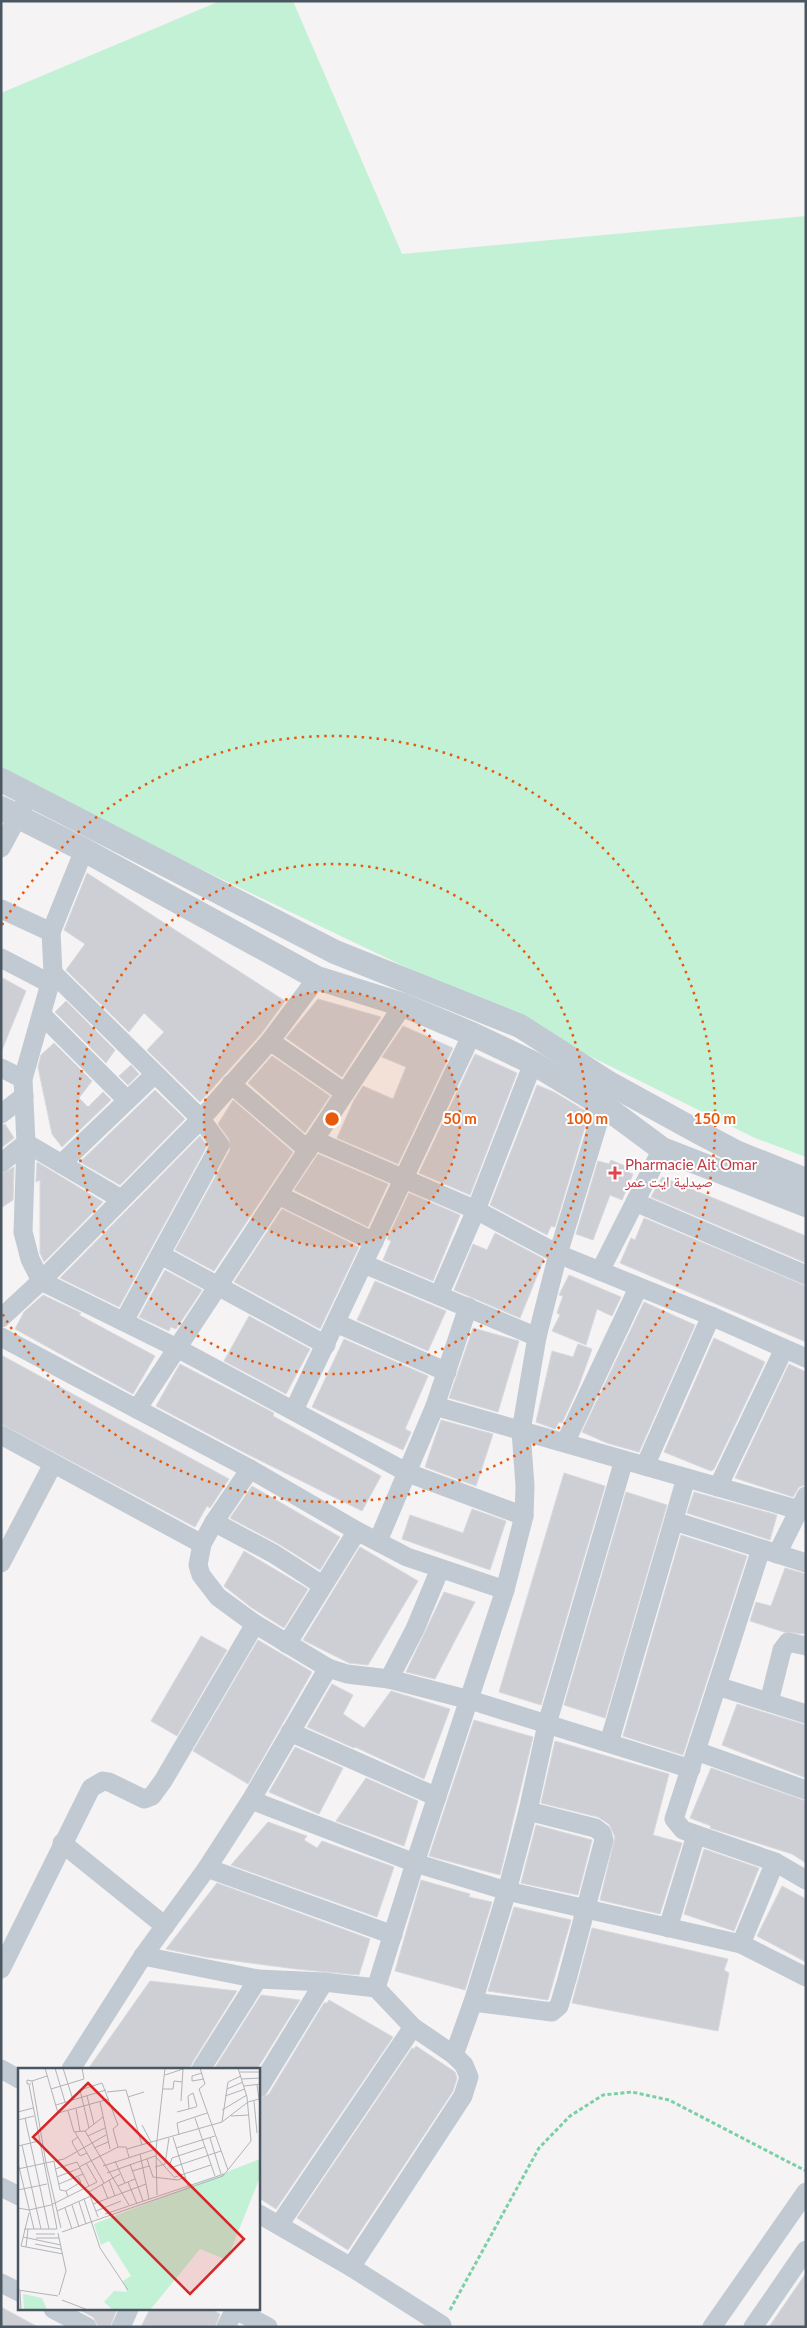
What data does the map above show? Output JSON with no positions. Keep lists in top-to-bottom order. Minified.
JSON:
{"places":{"health":["Pharmacie Ait Omar صيدلية ايت عمر"]},"rings":["50 m","100 m","150 m"]}
